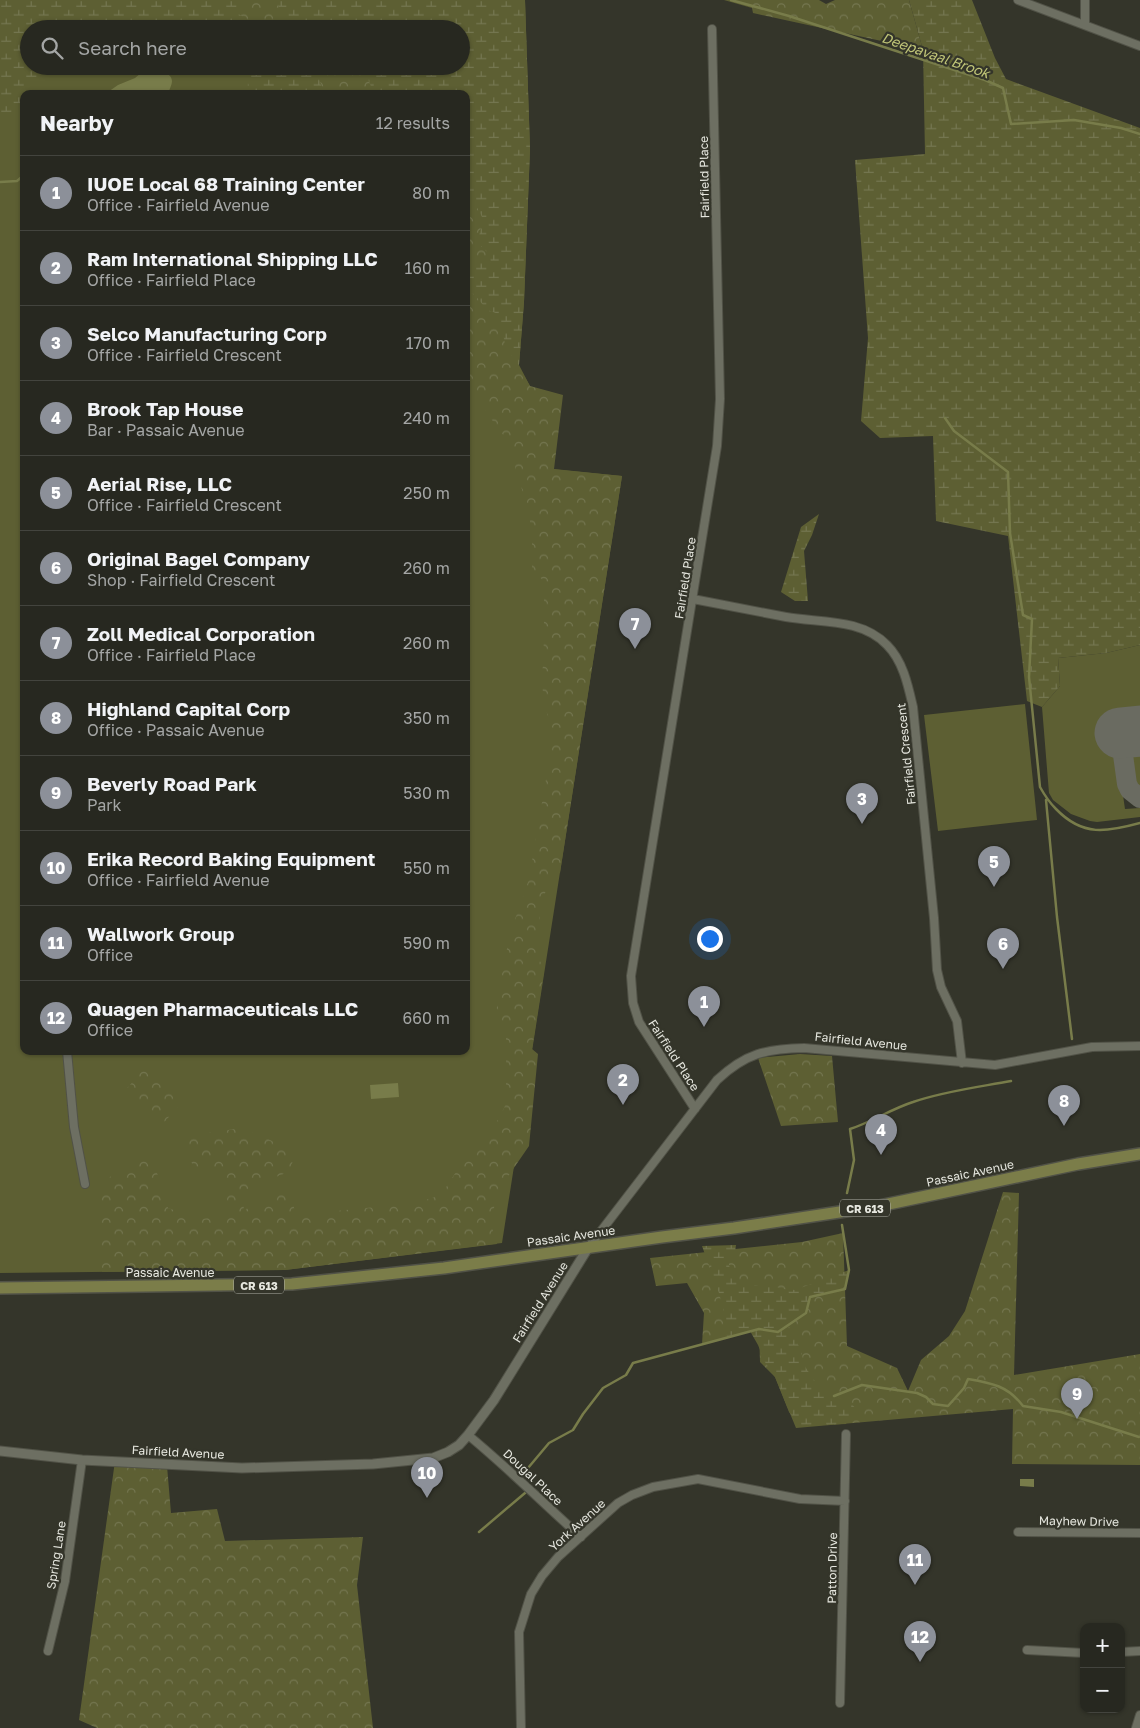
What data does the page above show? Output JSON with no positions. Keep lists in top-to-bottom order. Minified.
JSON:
{"streets":{"main road":["Passaic Avenue","CR 613"],"street":["Fairfield Place","Fairfield Crescent","Fairfield Avenue","Dougal Place","Mayhew Drive","York Avenue","Spring Lane","Patton Drive"]},"crossings":[["Fairfield Place","Fairfield Crescent"],["Fairfield Place","Fairfield Avenue"],["Fairfield Crescent","Fairfield Avenue"],["Fairfield Avenue","Passaic Avenue"],["Fairfield Avenue","Dougal Place"],["Fairfield Avenue","Spring Lane"],["Dougal Place","York Avenue"],["York Avenue","Patton Drive"]],"water":["Deepavaal Brook"],"page":{"search":"Search here","heading":["Nearby","12 results"],"list":[{"mark":"1","name":"IUOE Local 68 Training Center","note":"Office · Fairfield Avenue","value":"80 m"},{"mark":"2","name":"Ram International Shipping LLC","note":"Office · Fairfield Place","value":"160 m"},{"mark":"3","name":"Selco Manufacturing Corp","note":"Office · Fairfield Crescent","value":"170 m"},{"mark":"4","name":"Brook Tap House","note":"Bar · Passaic Avenue","value":"240 m"},{"mark":"5","name":"Aerial Rise, LLC","note":"Office · Fairfield Crescent","value":"250 m"},{"mark":"6","name":"Original Bagel Company","note":"Shop · Fairfield Crescent","value":"260 m"},{"mark":"7","name":"Zoll Medical Corporation","note":"Office · Fairfield Place","value":"260 m"},{"mark":"8","name":"Highland Capital Corp","note":"Office · Passaic Avenue","value":"350 m"},{"mark":"9","name":"Beverly Road Park","note":"Park","value":"530 m"},{"mark":"10","name":"Erika Record Baking Equipment","note":"Office · Fairfield Avenue","value":"550 m"},{"mark":"11","name":"Wallwork Group","note":"Office","value":"590 m"},{"mark":"12","name":"Quagen Pharmaceuticals LLC","note":"Office","value":"660 m"}],"pins":["7","3","5","6","1","2","8","4","9","10","11","12"],"map_buttons":["+","−"]}}
